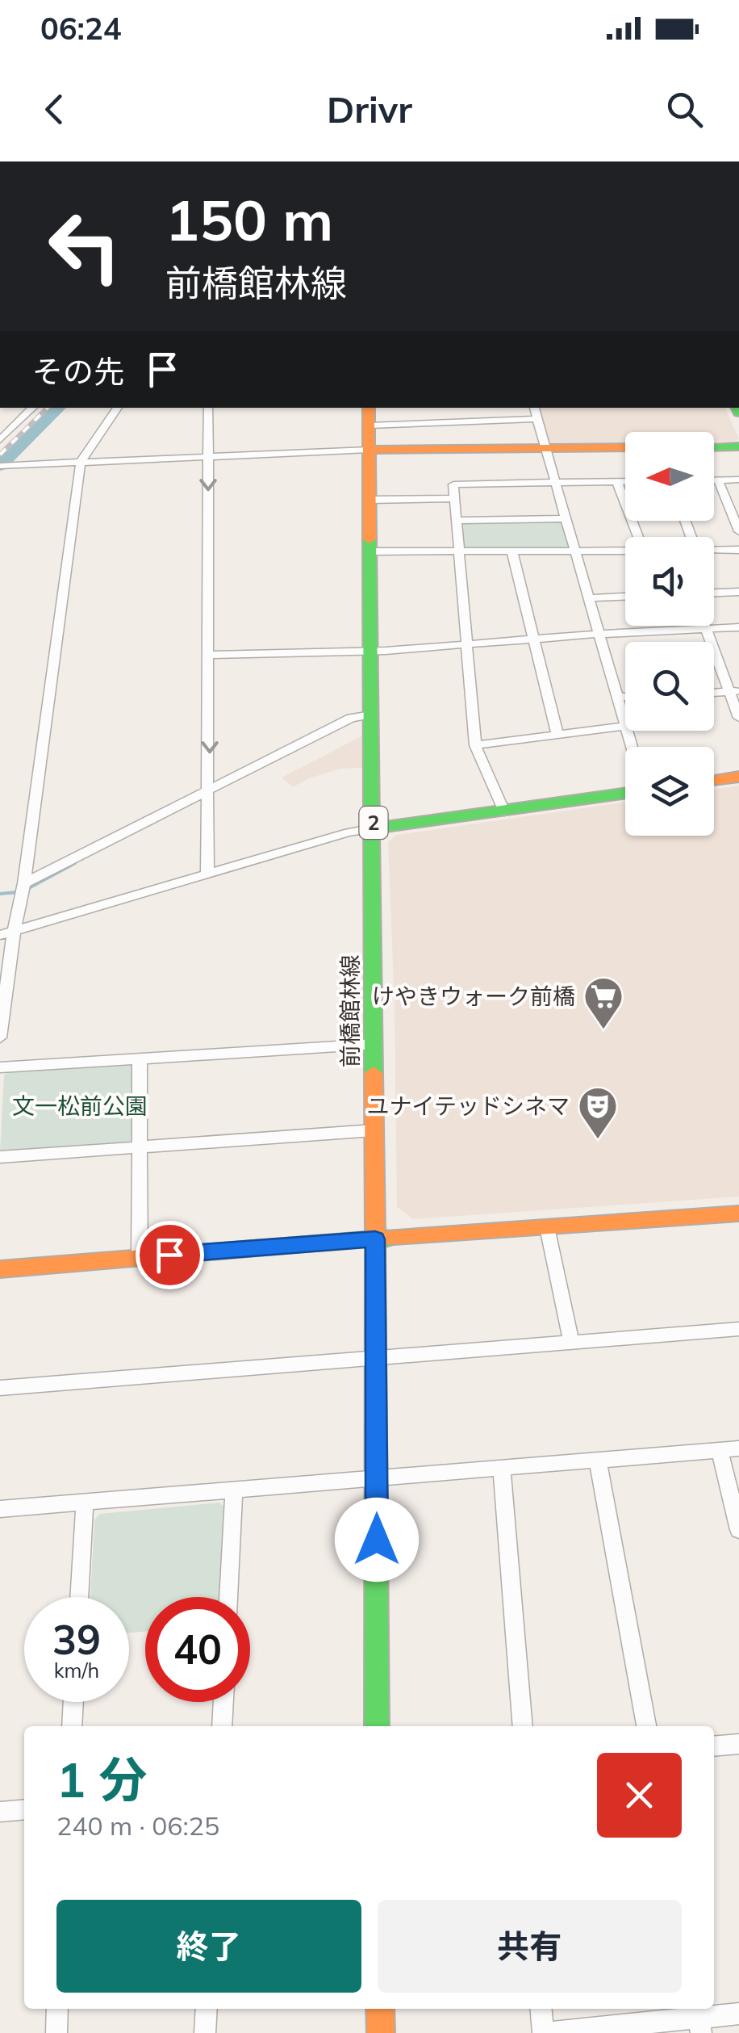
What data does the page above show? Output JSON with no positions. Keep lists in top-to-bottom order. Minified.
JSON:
{"streets":{"main road":["2","前橋館林線"]},"parks":["文一松前公園"],"places":{"supermarket":["けやきウォーク前橋"],"theatre":["ユナイテッドシネマ"]},"north":"left","page":{"status":"06:24","header":"Drivr","turn":["150 m","前橋館林線"],"then":"その先","speed":"39 km/h","limit":"40","heading":["1 分","240 m · 06:25"],"buttons":["終了","共有"]}}
